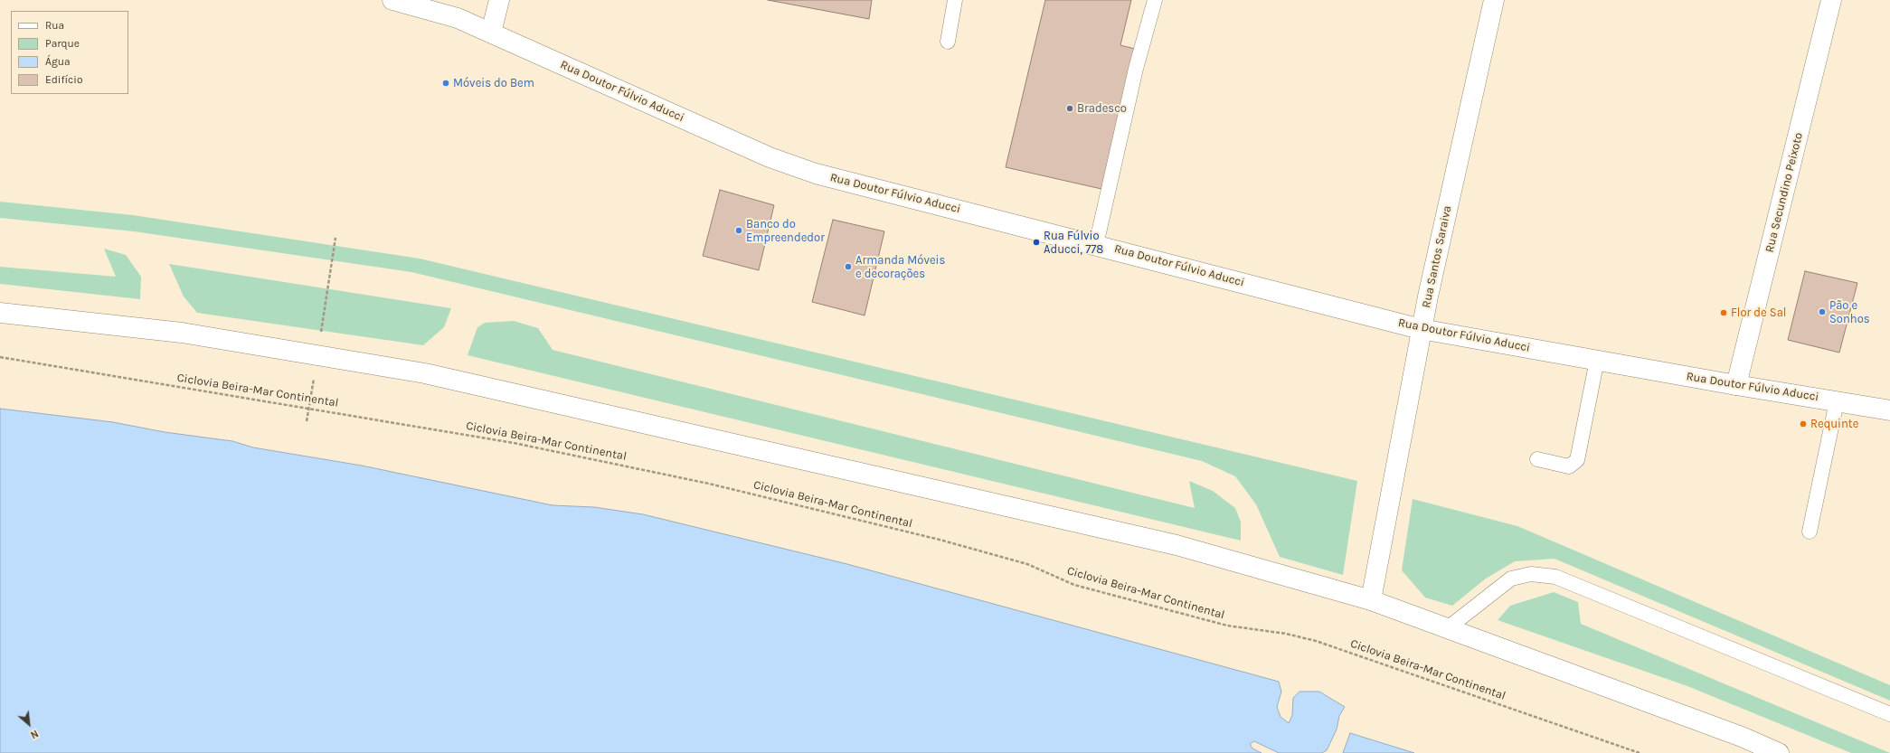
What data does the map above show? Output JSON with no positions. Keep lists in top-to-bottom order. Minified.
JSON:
{"streets":{"main road":["Rua Doutor Fúlvio Aducci","Rua Secundino Peixoto","Rua Santos Saraiva"],"path":["Ciclovia Beira-Mar Continental"]},"crossings":[["Rua Doutor Fúlvio Aducci","Rua Secundino Peixoto"],["Rua Doutor Fúlvio Aducci","Rua Santos Saraiva"]],"places":["Móveis do Bem","Bradesco","Banco do Empreendedor","Rua Fúlvio Aducci, 778","Armanda Móveis e decorações","Pão e Sonhos","Flor de Sal","Requinte"],"legend":["Rua","Parque","Água","Edifício"],"north":"bottom right"}
